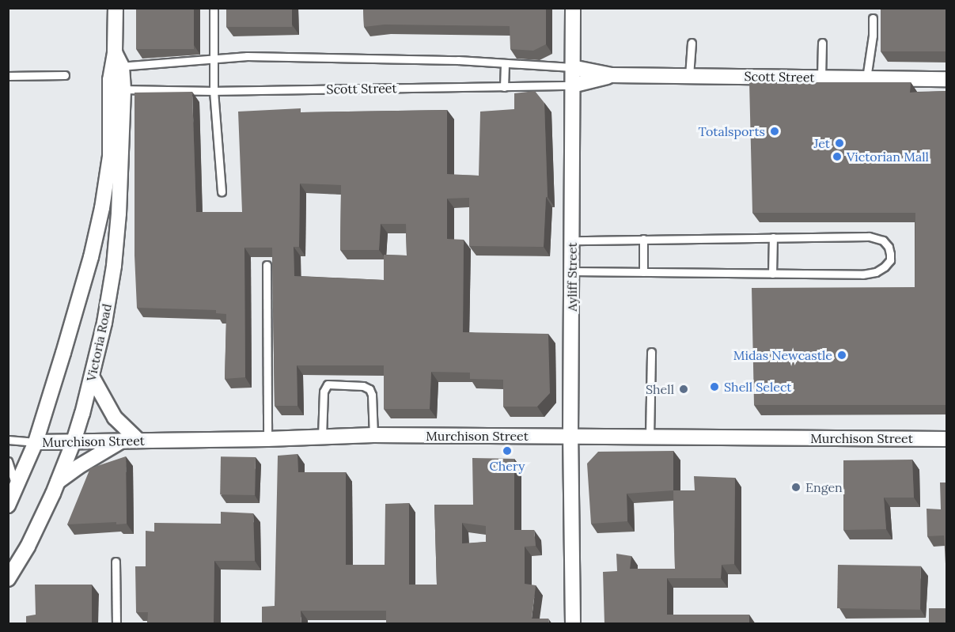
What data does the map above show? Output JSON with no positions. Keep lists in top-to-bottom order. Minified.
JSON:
{"streets":{"street":["Scott Street","Ayliff Street","Victoria Road","Murchison Street"]},"crossings":[["Scott Street","Ayliff Street"],["Scott Street","Victoria Road"],["Ayliff Street","Murchison Street"],["Victoria Road","Murchison Street"]],"places":["Totalsports","Jet","Victorian Mall","Midas Newcastle","Shell Select","Shell","Chery","Engen"]}
